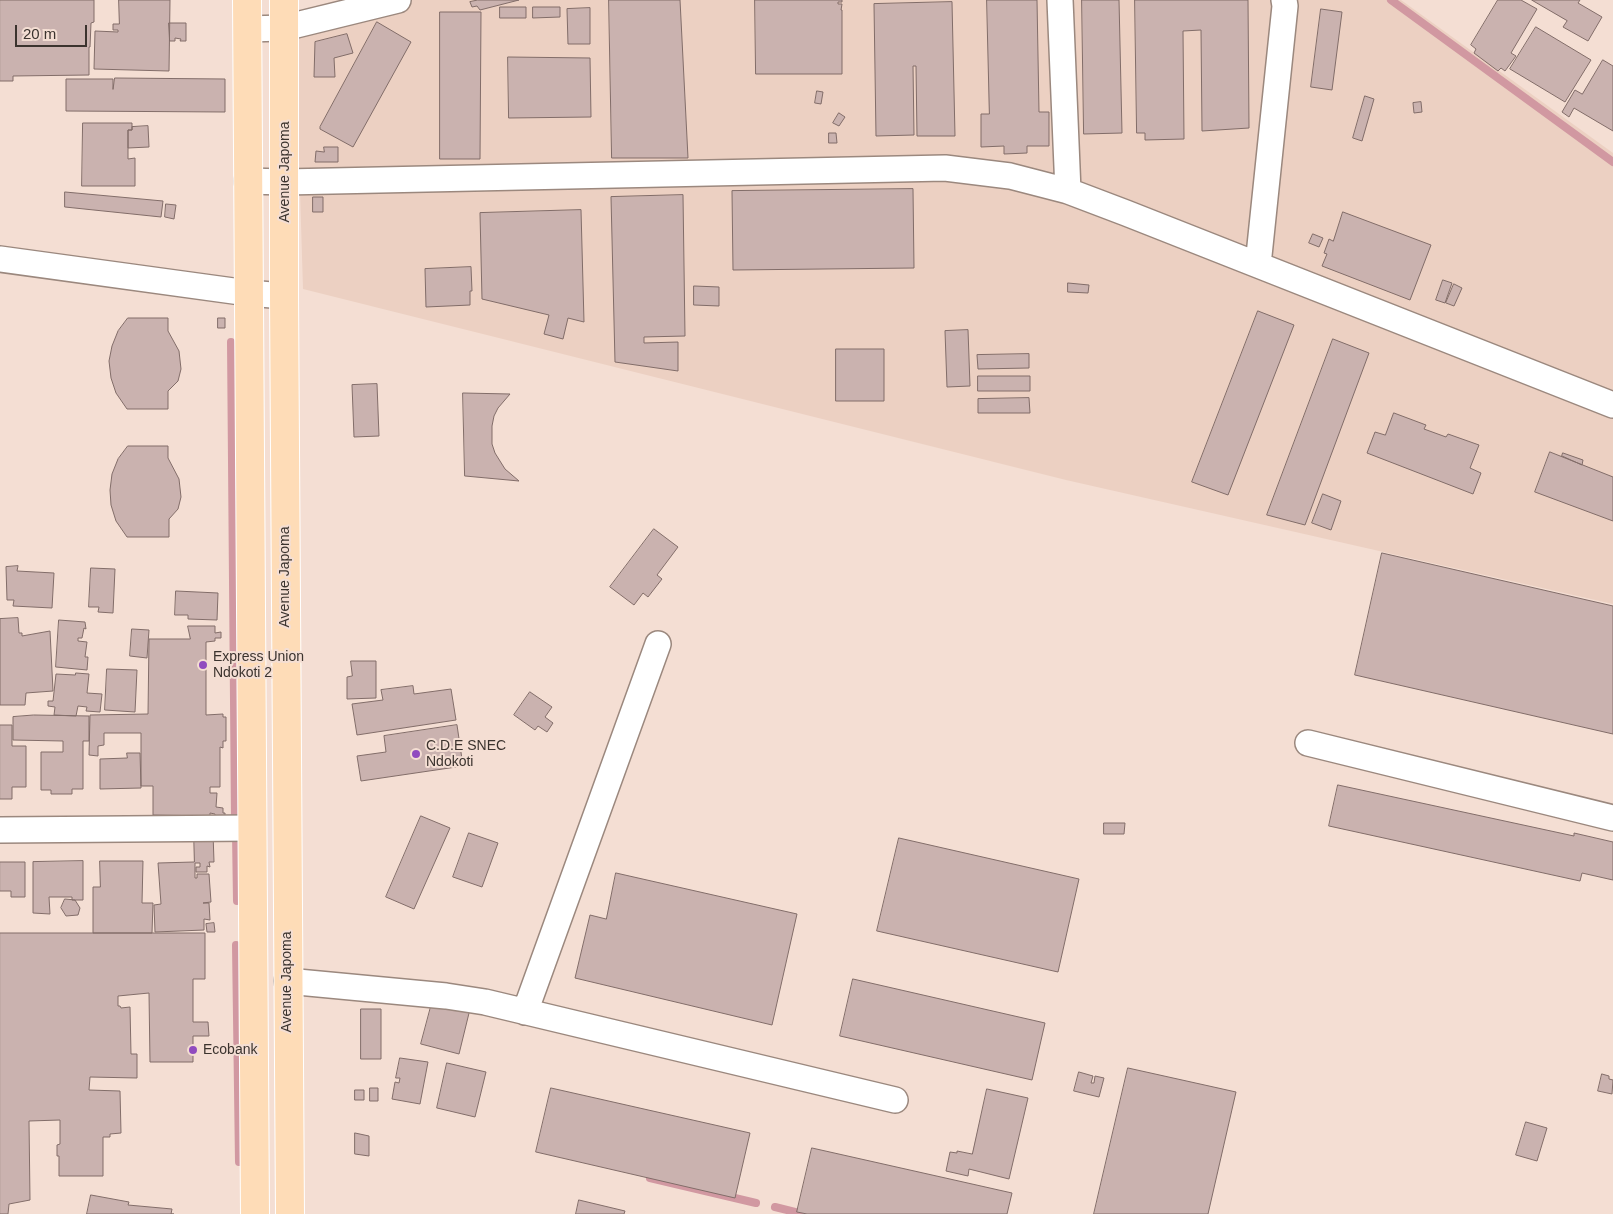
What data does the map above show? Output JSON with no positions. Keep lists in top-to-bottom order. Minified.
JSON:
{"streets":{"main road":["Avenue Japoma"]},"places":["Express Union Ndokoti 2","C.D.E SNEC Ndokoti","Ecobank"],"scale_bar":"20 m"}
